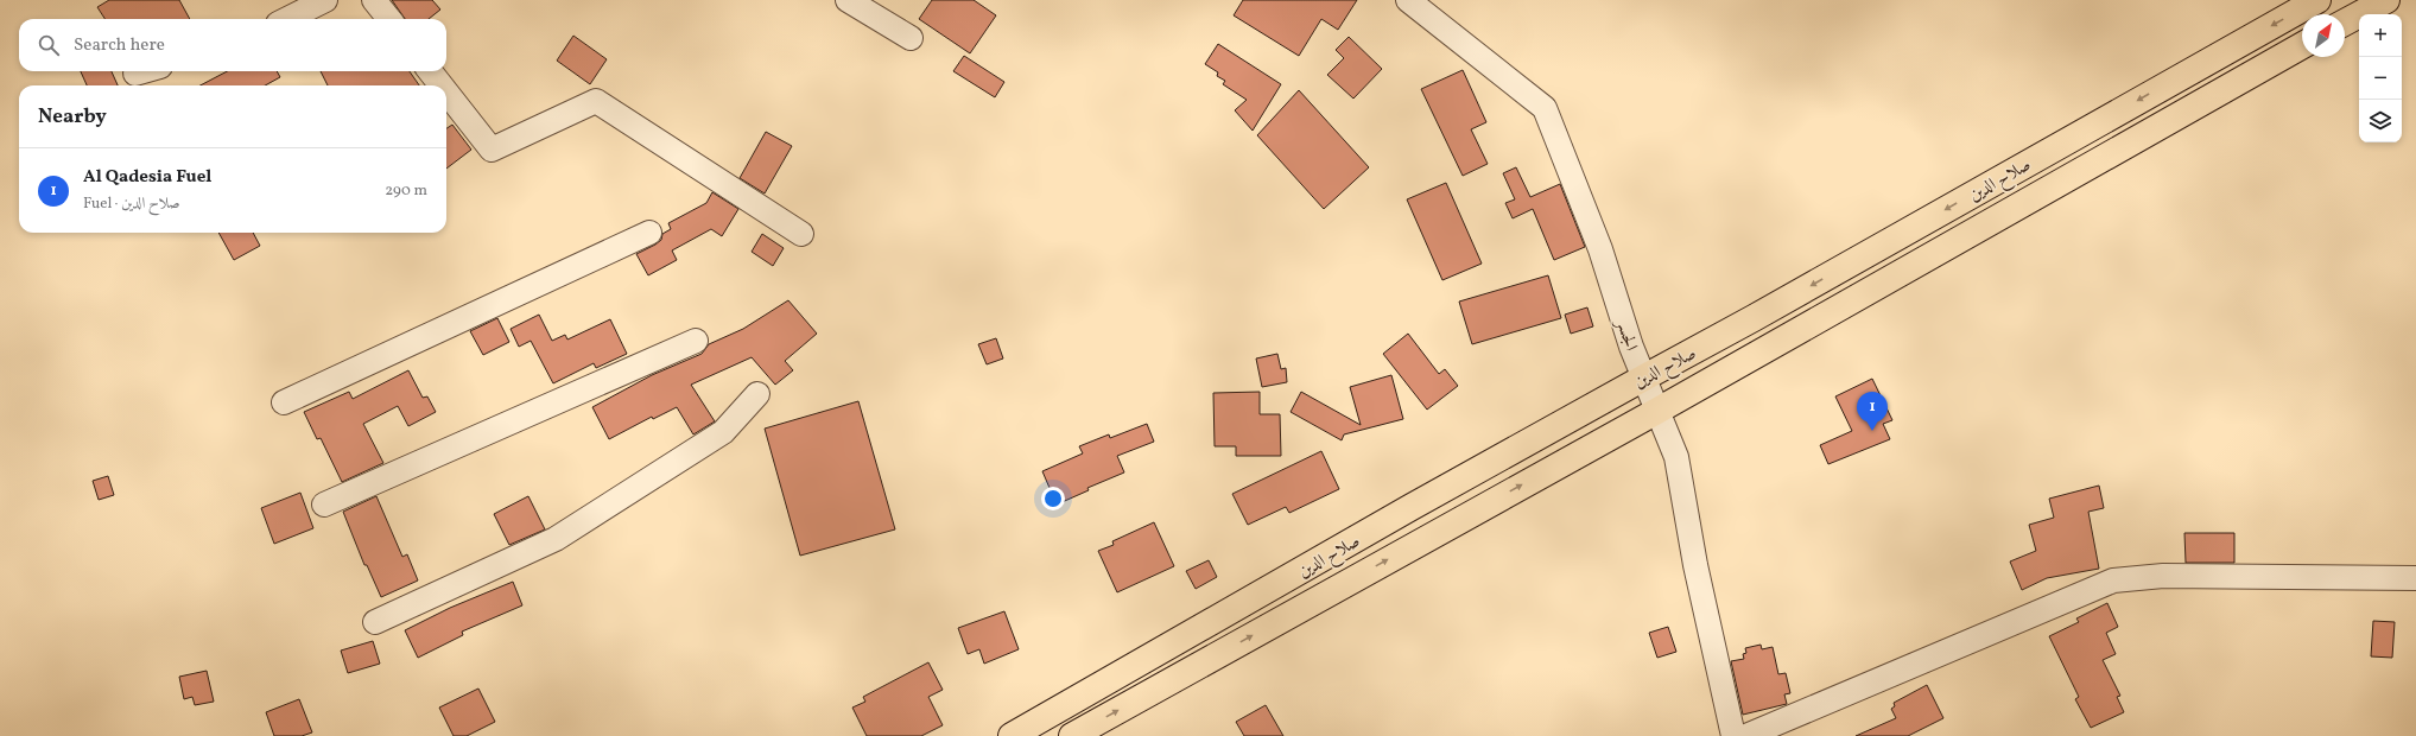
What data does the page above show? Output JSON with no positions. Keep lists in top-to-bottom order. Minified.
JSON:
{"streets":{"highway":["صلاح الدين"],"street":["الجسر"]},"crossings":[["صلاح الدين","الجسر"]],"north":"top right","page":{"map_buttons":["+","−"],"search":"Search here","heading":"Nearby","list":[{"mark":"1","name":"Al Qadesia Fuel","note":"Fuel · صلاح الدين","value":"290 m"}],"pins":"1"}}
